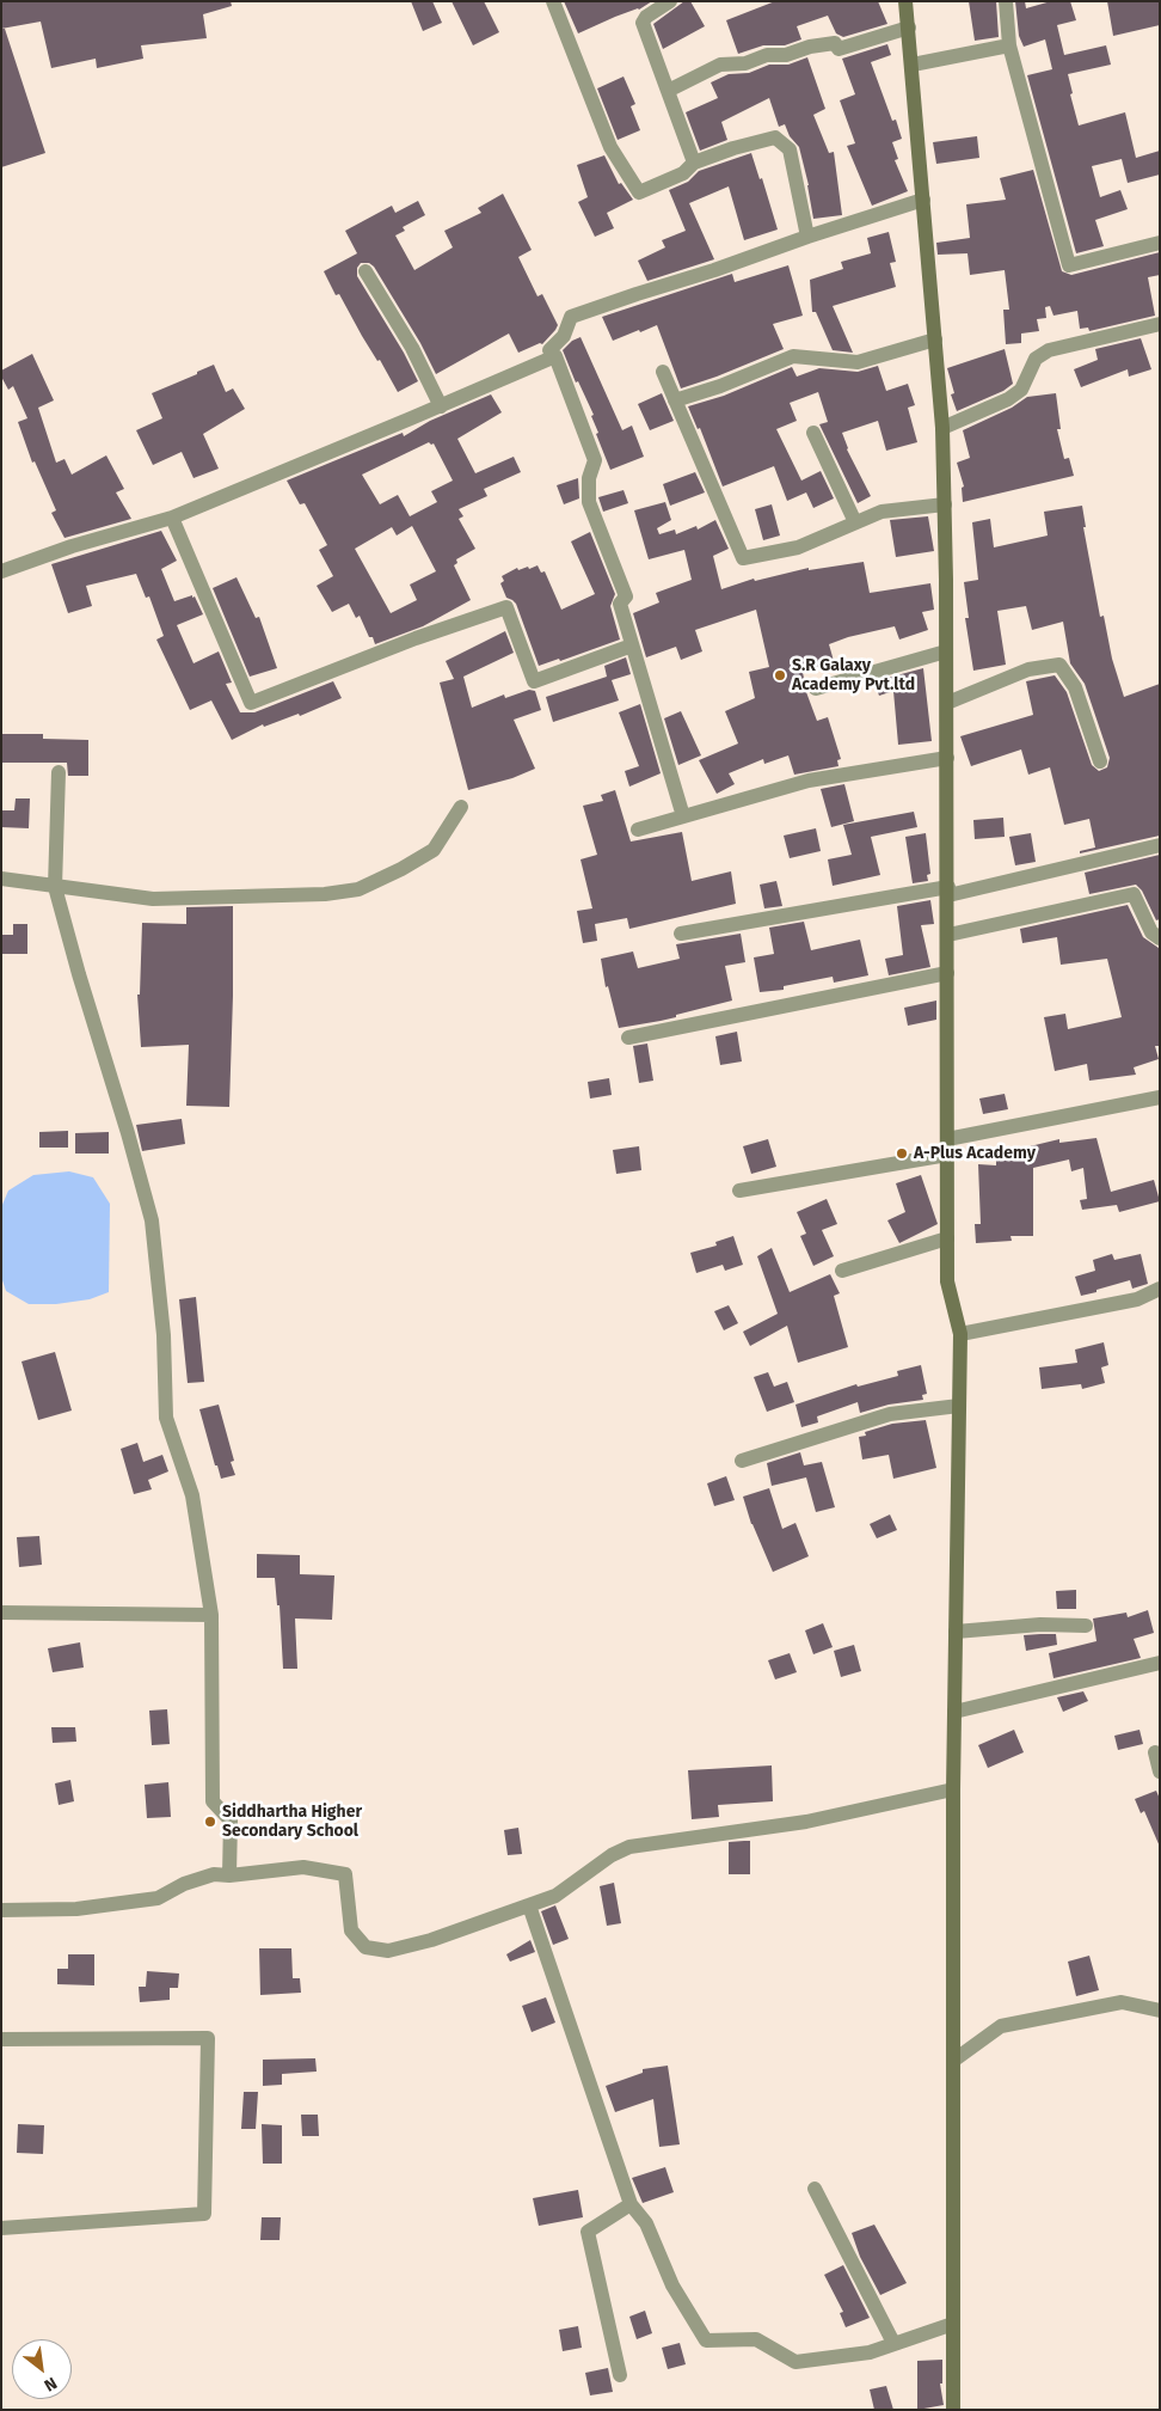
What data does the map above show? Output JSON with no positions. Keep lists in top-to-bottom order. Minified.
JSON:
{"places":["S.R Galaxy Academy Pvt.ltd","A-Plus Academy","Siddhartha Higher Secondary School"],"north":"bottom right"}
